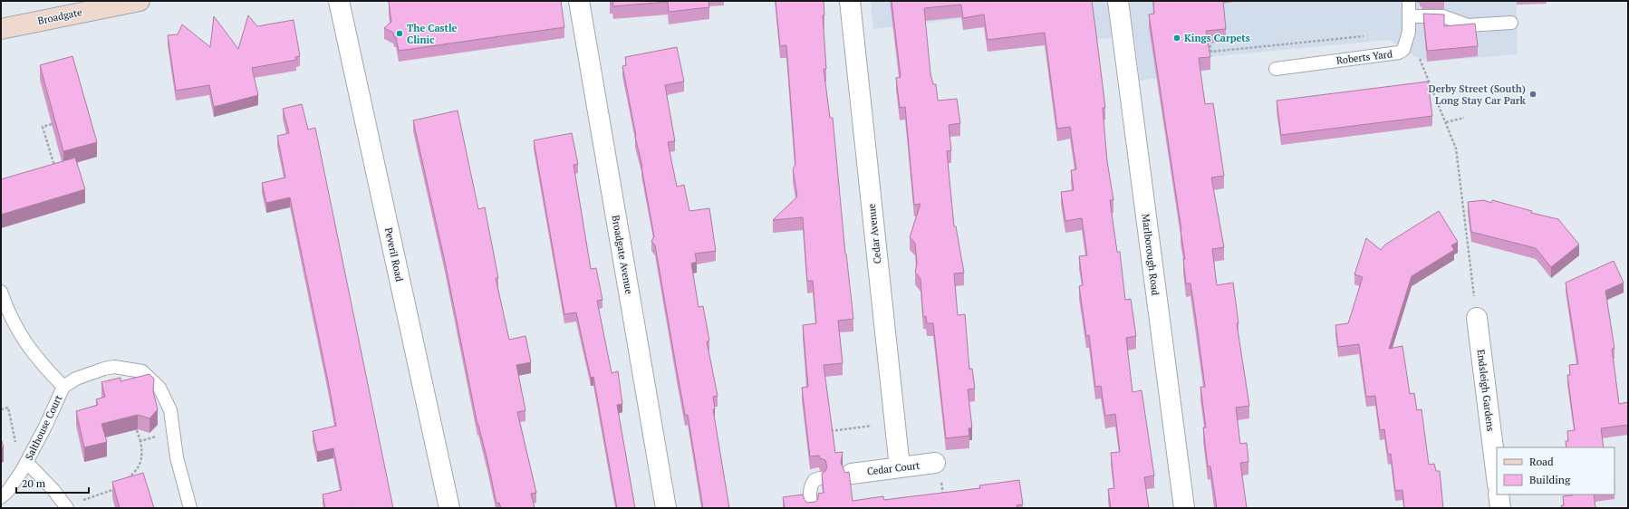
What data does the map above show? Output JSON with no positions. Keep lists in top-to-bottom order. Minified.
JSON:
{"streets":{"main road":["Broadgate"],"street":["Cedar Avenue","Peveril Road","Broadgate Avenue","Marlborough Road","Endsleigh Gardens","Cedar Court"],"lane":["Roberts Yard","Salthouse Court"]},"crossings":[["Cedar Avenue","Cedar Court"]],"places":["The Castle Clinic","Kings Carpets","Derby Street (South) Long Stay Car Park"],"legend":["Road","Building"],"scale_bar":"20 m"}
